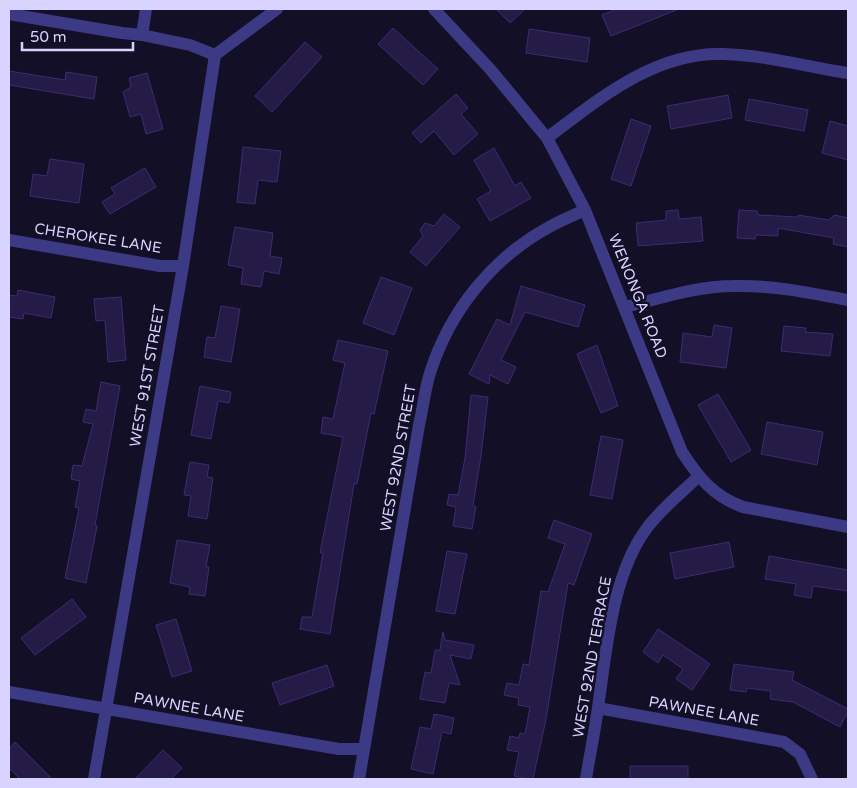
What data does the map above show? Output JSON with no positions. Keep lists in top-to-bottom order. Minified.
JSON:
{"streets":{"street":["CHEROKEE LANE","WENONGA ROAD","WEST 91ST STREET","WEST 92ND STREET","WEST 92ND TERRACE","PAWNEE LANE"]},"crossings":[["CHEROKEE LANE","WEST 91ST STREET"],["WENONGA ROAD","WEST 92ND STREET"],["WENONGA ROAD","WEST 92ND TERRACE"],["WEST 91ST STREET","PAWNEE LANE"],["WEST 92ND STREET","PAWNEE LANE"],["WEST 92ND TERRACE","PAWNEE LANE"]],"scale_bar":"50 m"}
